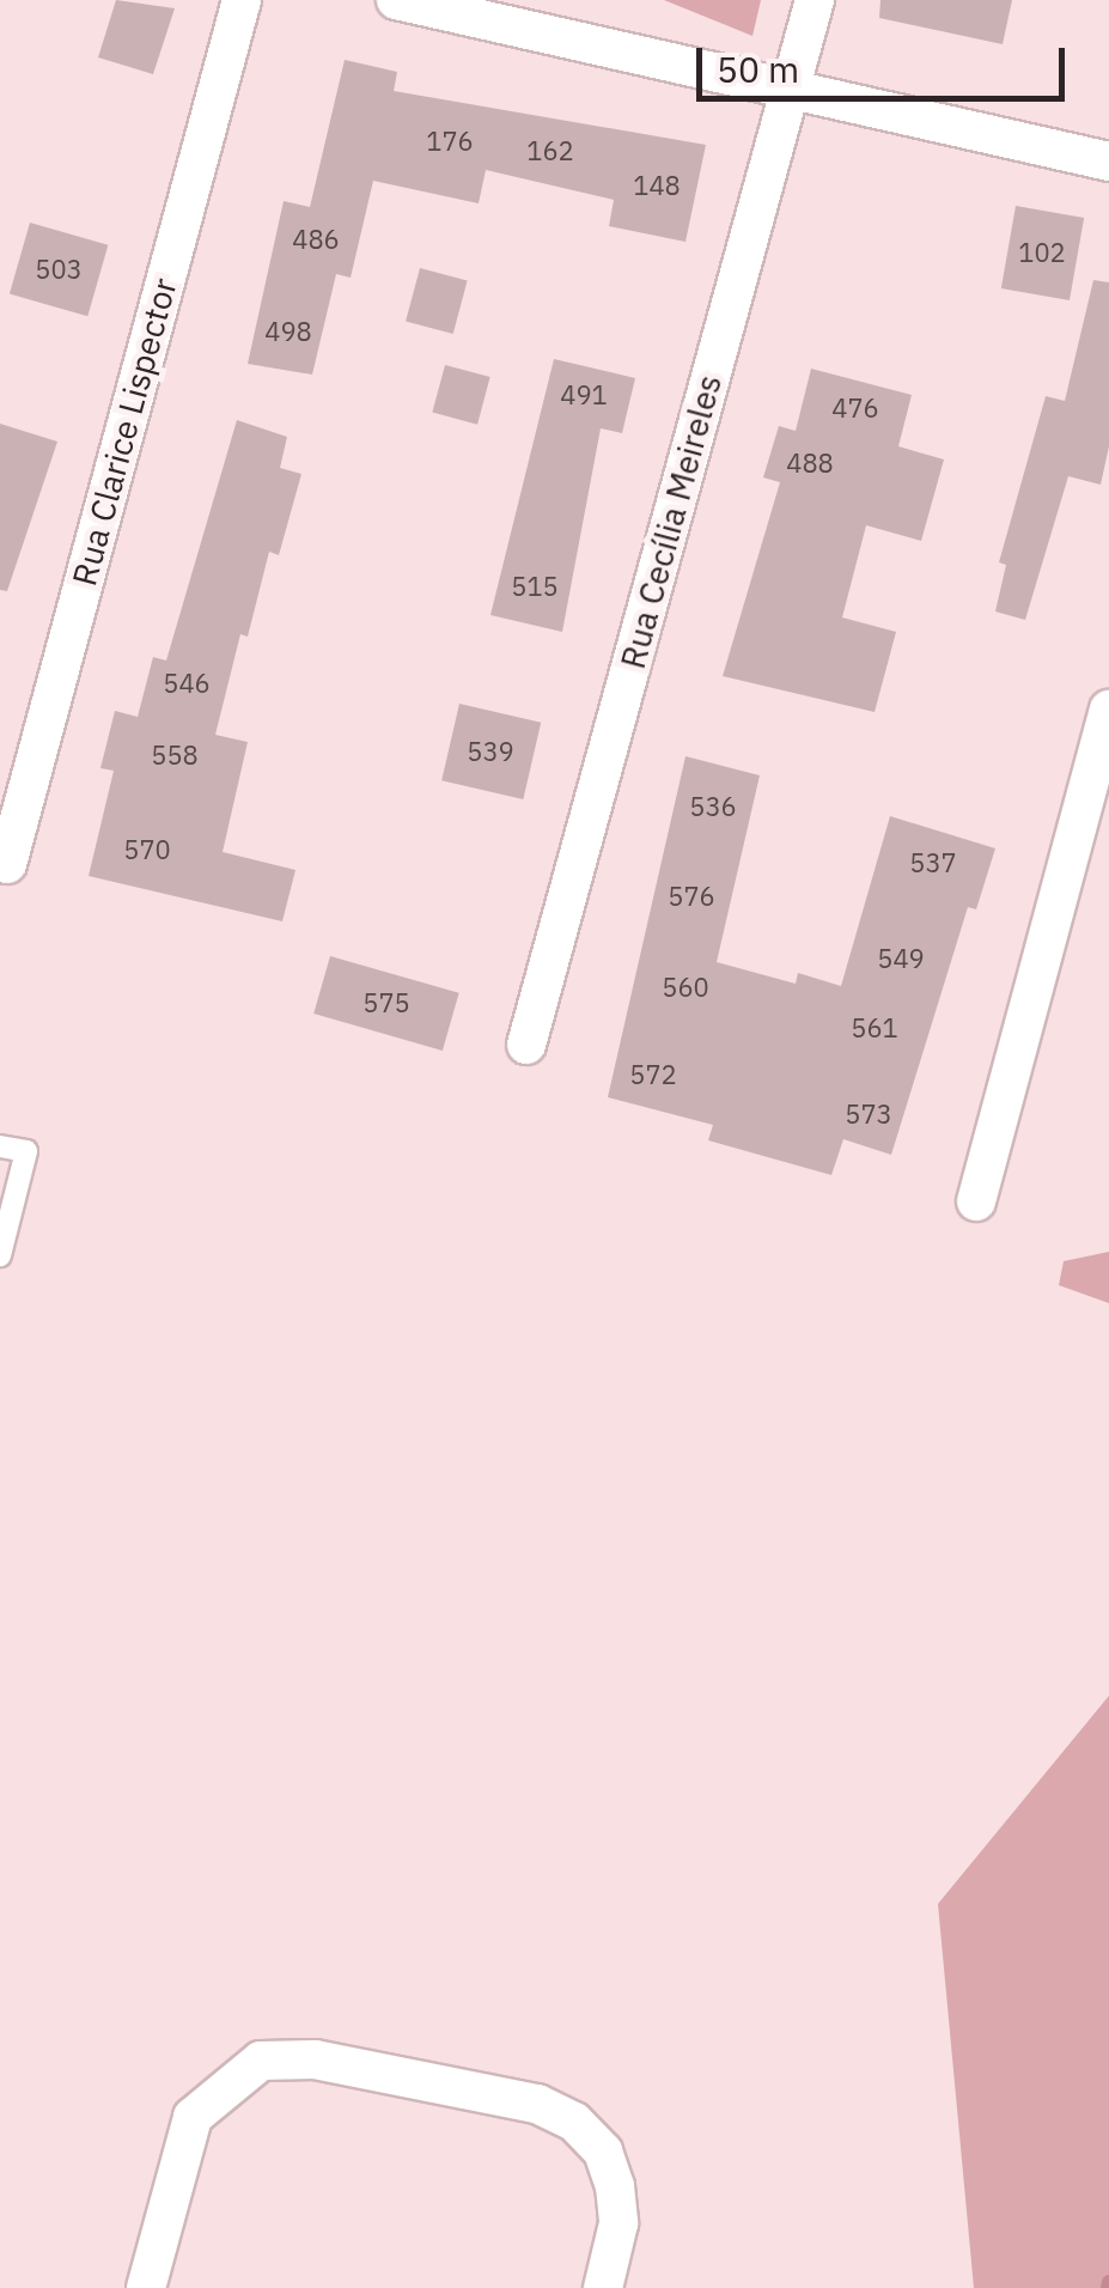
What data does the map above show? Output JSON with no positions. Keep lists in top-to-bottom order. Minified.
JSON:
{"streets":{"street":["Rua Clarice Lispector","Rua Cecília Meireles"]},"house_numbers":["176","162","148","486","102","503","498","491","476","488","515","546","539","558","536","570","537","576","549","560","575","561","572","573"],"scale_bar":"50 m"}
